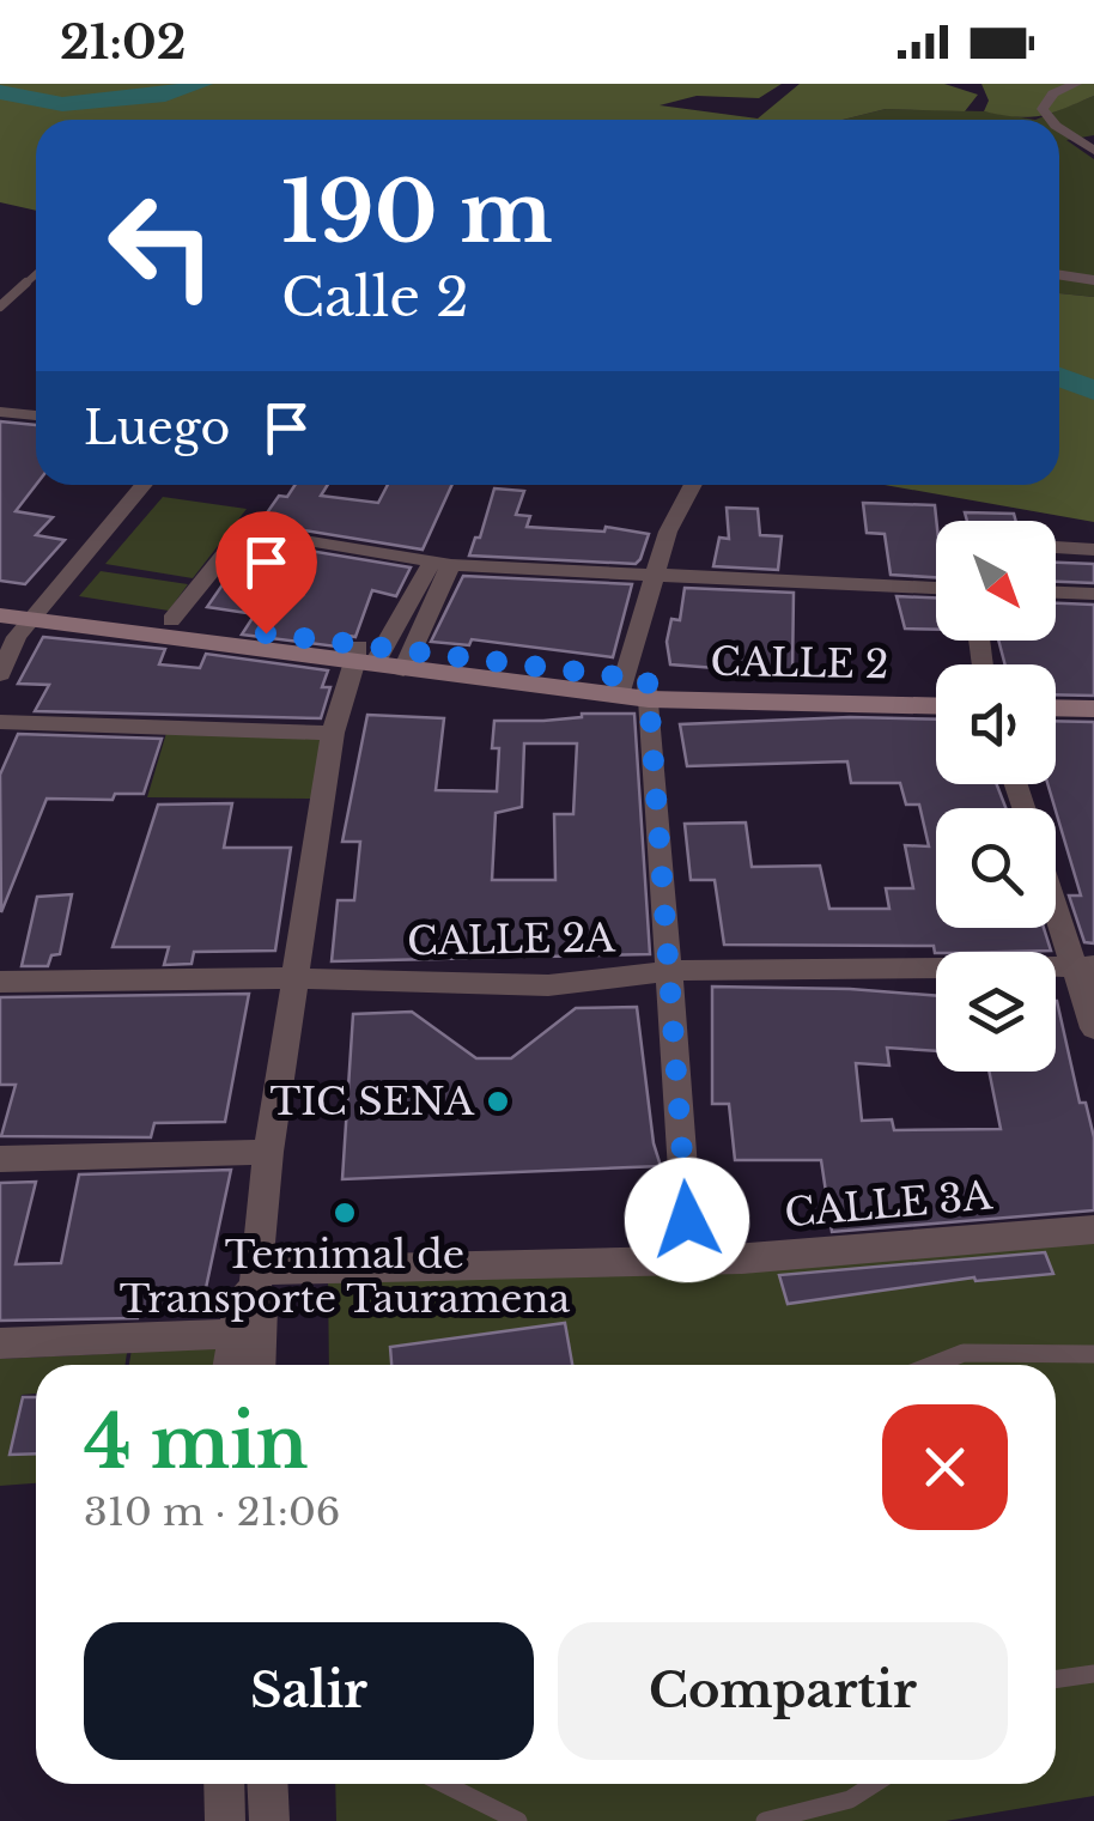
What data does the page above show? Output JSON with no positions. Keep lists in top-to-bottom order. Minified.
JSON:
{"streets":{"main road":["CALLE 2"],"street":["CALLE 2A","CALLE 3A"]},"places":["TIC SENA","Ternimal de Transporte Tauramena"],"north":"bottom right","page":{"status":"21:02","turn":["190 m","Calle 2"],"then":"Luego","heading":["4 min","310 m · 21:06"],"buttons":["Salir","Compartir"]}}
